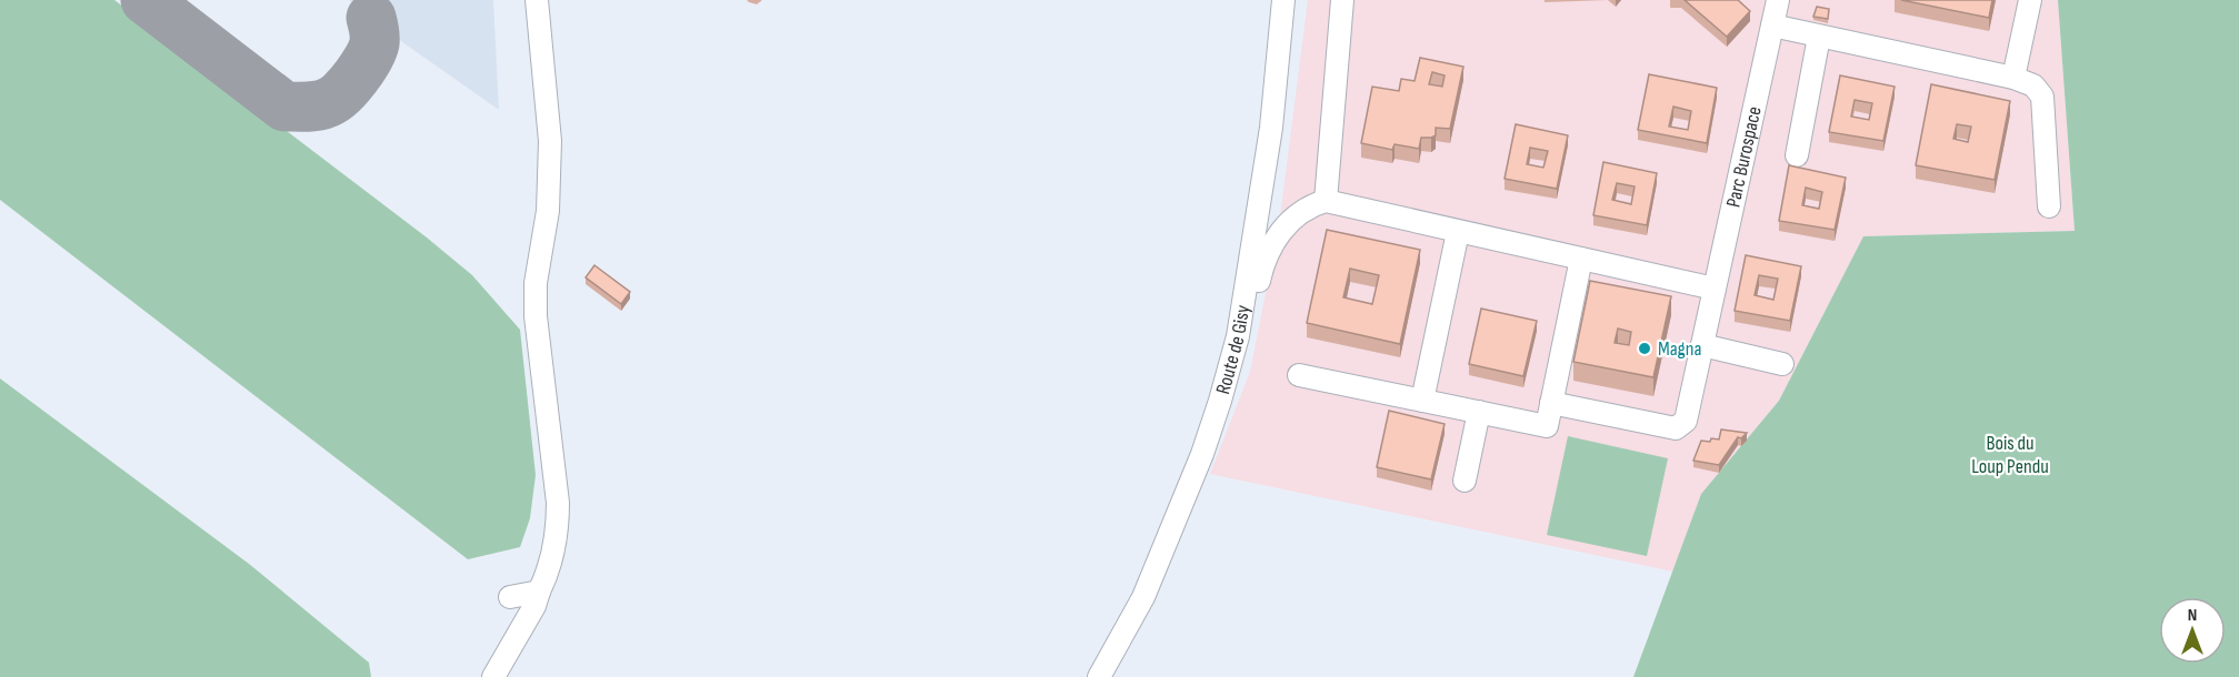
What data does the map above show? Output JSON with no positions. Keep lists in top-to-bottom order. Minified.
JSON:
{"streets":{"street":["Parc Burospace","Route de Gisy"]},"parks":["Bois du Loup Pendu"],"places":["Magna"],"north":"top"}
